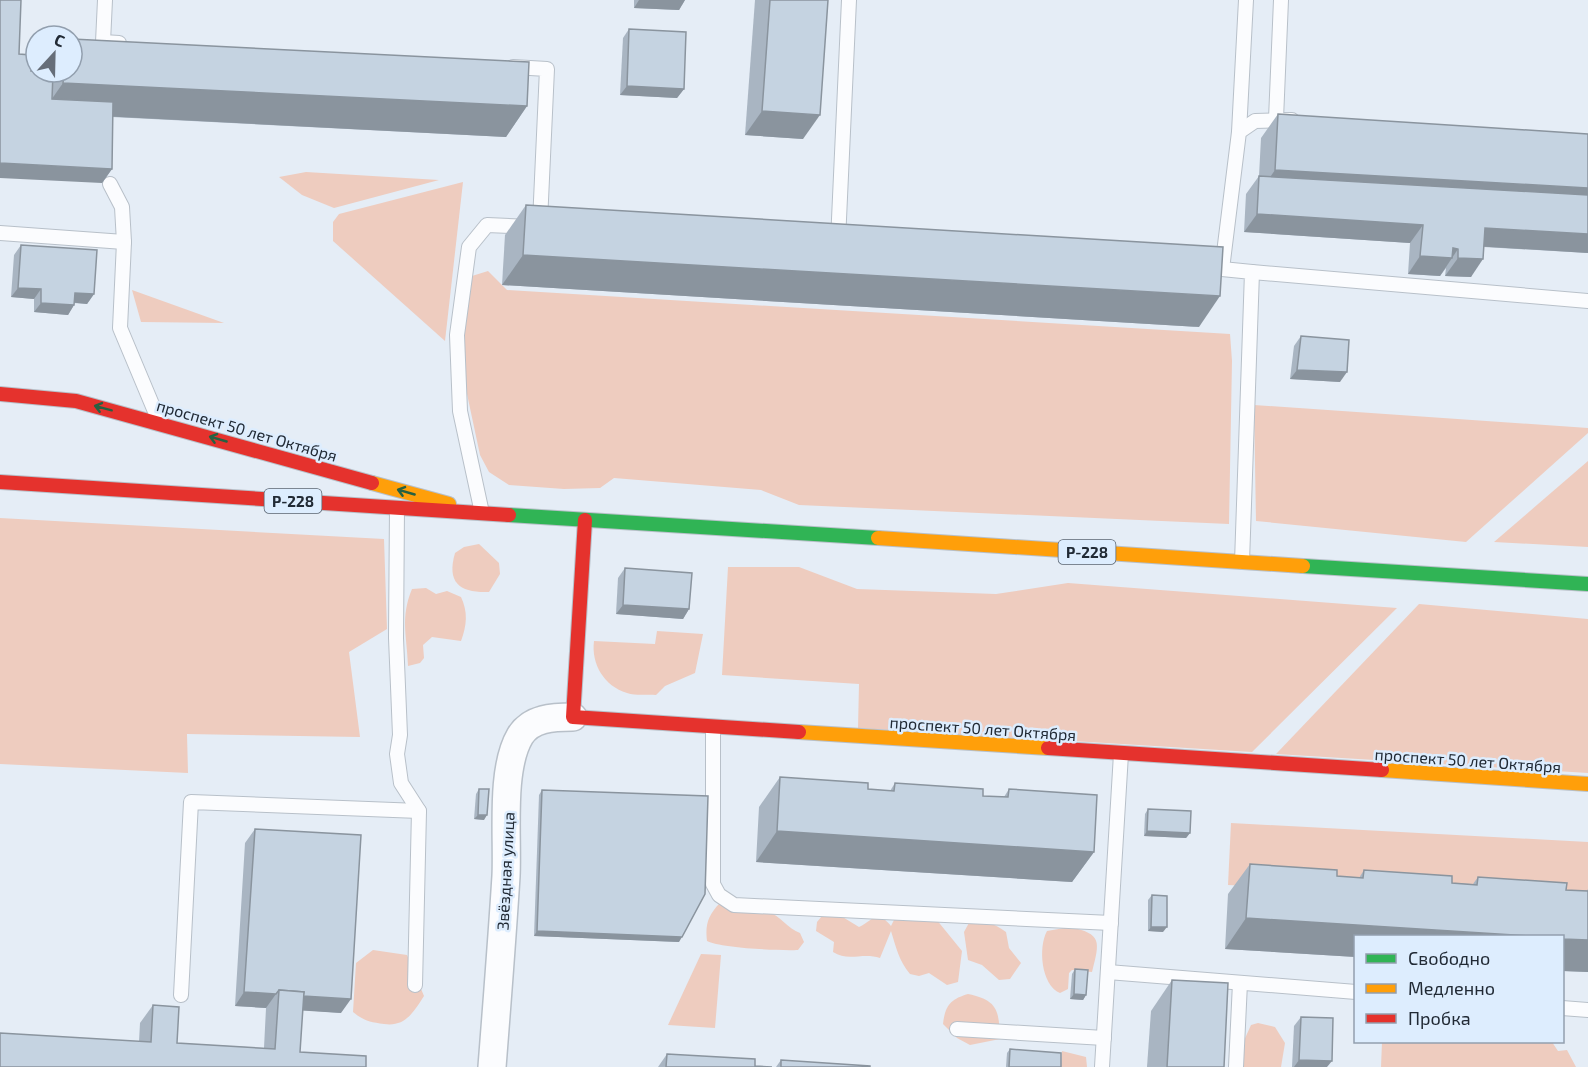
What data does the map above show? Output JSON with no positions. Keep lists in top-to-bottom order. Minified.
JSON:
{"streets":{"street":["проспект 50 лет Октября","Р-228","Звёздная улица"]},"crossings":[["проспект 50 лет Октября","Звёздная улица"]],"legend":["Свободно","Медленно","Пробка"],"north":"top"}
